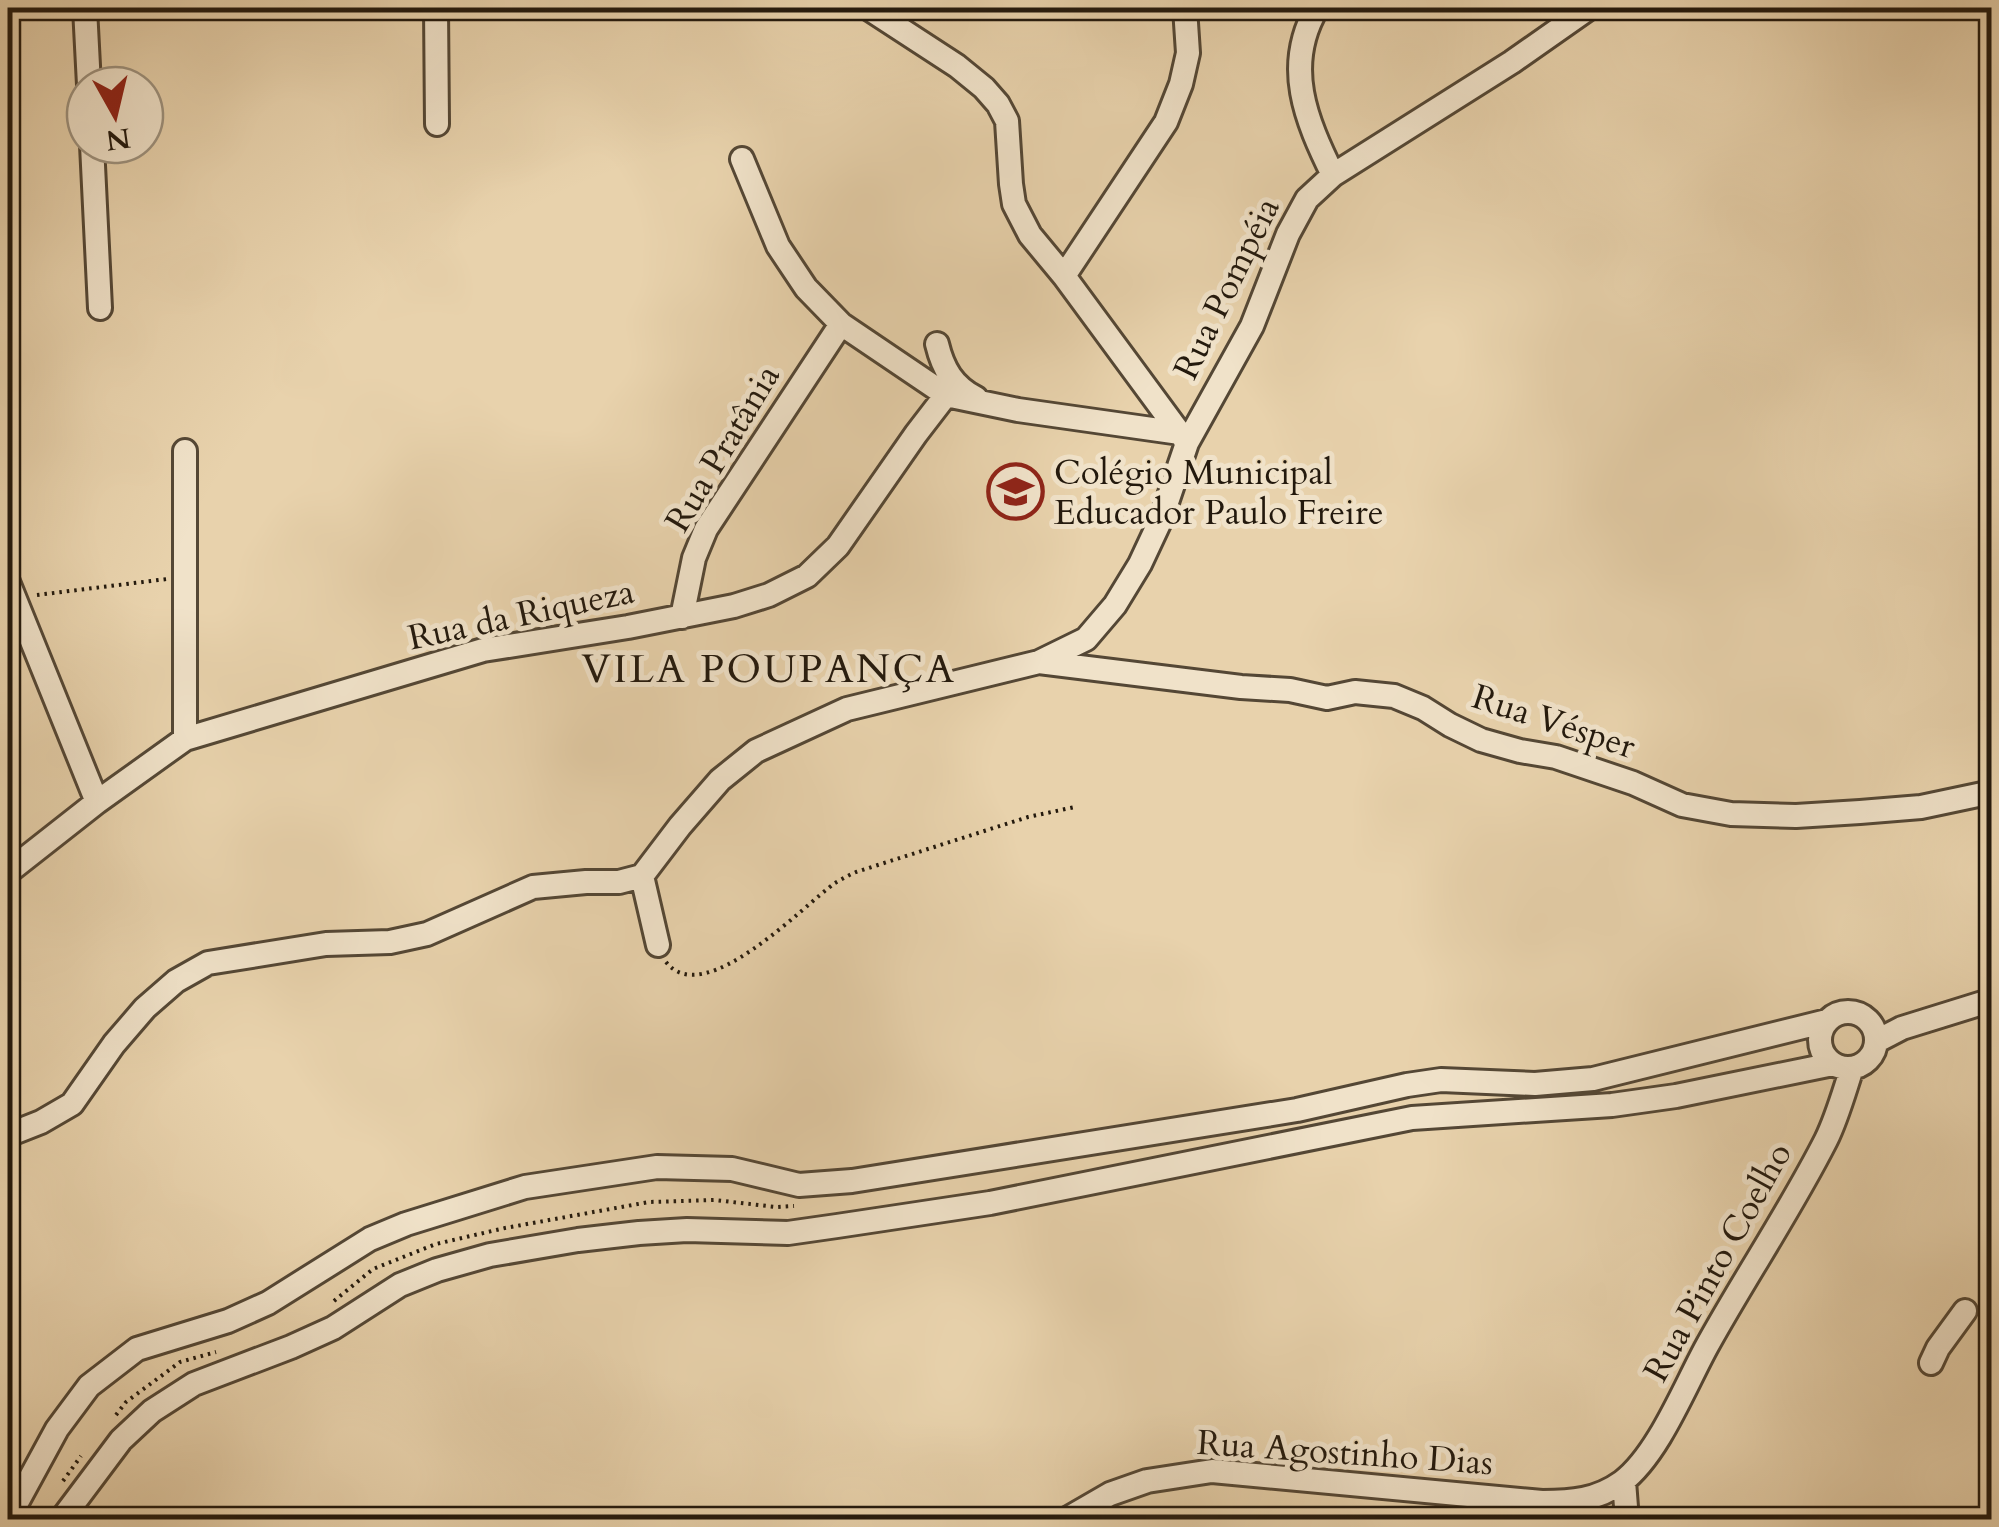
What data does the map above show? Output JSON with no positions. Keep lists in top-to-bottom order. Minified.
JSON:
{"streets":{"street":["Rua Pompéia","Rua Pratânia","Rua da Riqueza","Rua Vésper","Rua Pinto Coelho","Rua Agostinho Dias"]},"crossings":[["Rua Pompéia","Rua Vésper"],["Rua Pratânia","Rua da Riqueza"],["Rua Pinto Coelho","Rua Agostinho Dias"]],"districts":["VILA POUPANÇA"],"places":{"school or university":["Colégio Municipal Educador Paulo Freire"]},"north":"bottom"}
